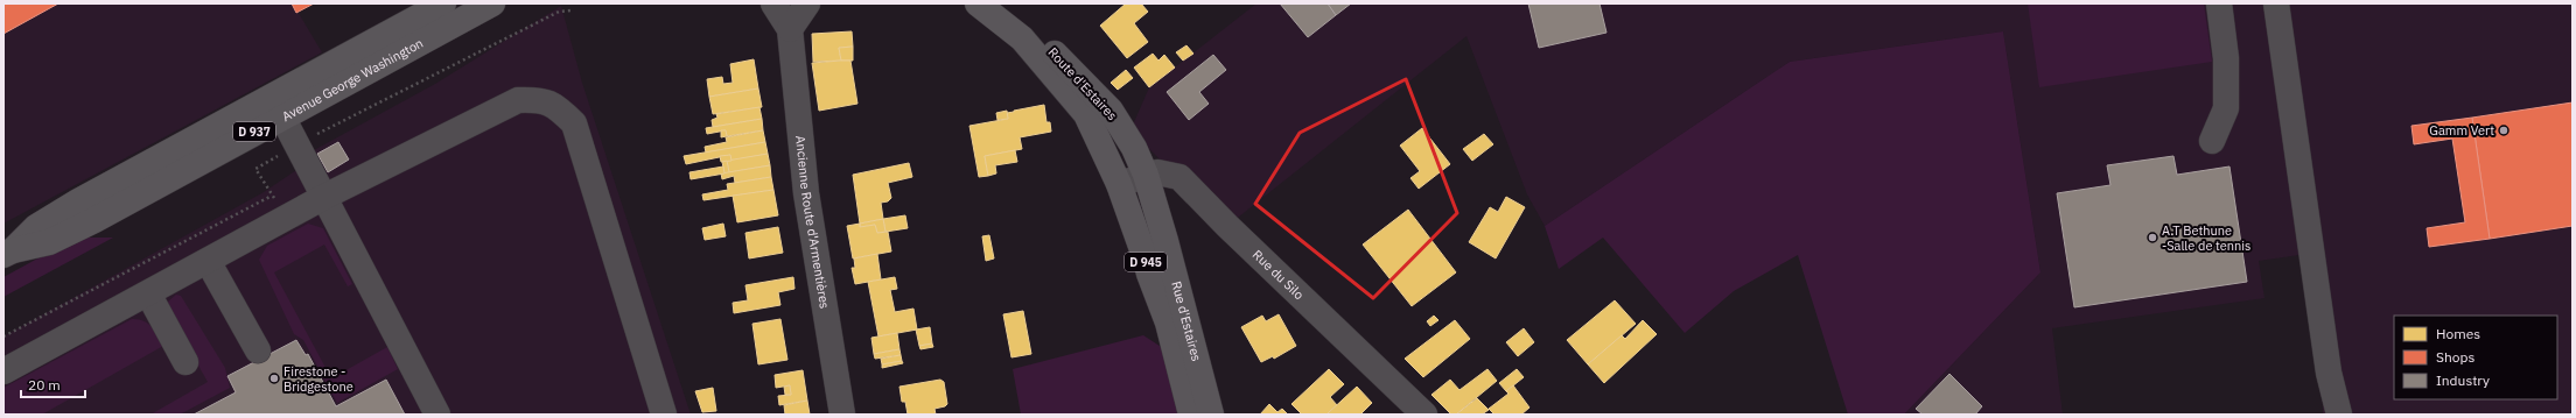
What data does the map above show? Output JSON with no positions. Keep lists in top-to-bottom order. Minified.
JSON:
{"streets":{"main road":["Avenue George Washington","Route d'Estaires","D 937","D 945","Rue d'Estaires"],"street":["Ancienne Route d'Armentières","Rue du Silo"]},"crossings":[["Route d'Estaires","D 945"],["Route d'Estaires","Rue du Silo"],["Route d'Estaires","Rue d'Estaires"],["D 945","Rue du Silo"],["Rue du Silo","Rue d'Estaires"]],"places":["Gamm Vert","A.T Bethune -Salle de tennis","Firestone - Bridgestone"],"legend":["Homes","Shops","Industry"],"scale_bar":"20 m"}
